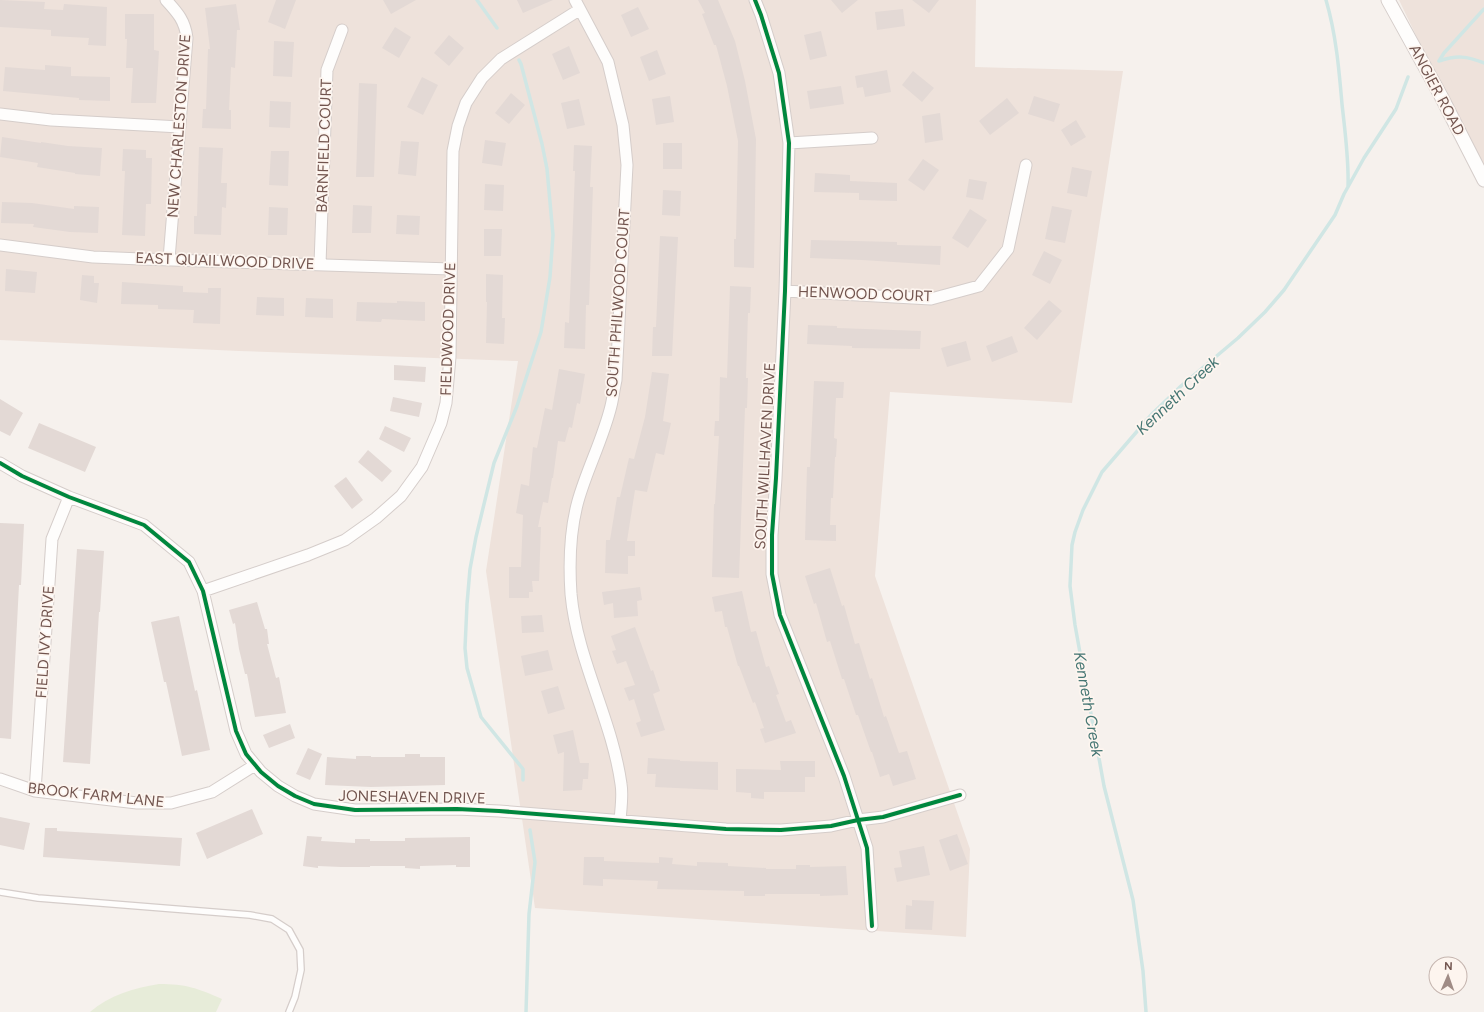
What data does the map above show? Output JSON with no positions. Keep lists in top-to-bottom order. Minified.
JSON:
{"streets":{"street":["ANGIER ROAD","NEW CHARLESTON DRIVE","BARNFIELD COURT","EAST QUAILWOOD DRIVE","HENWOOD COURT","SOUTH PHILWOOD COURT","FIELDWOOD DRIVE","SOUTH WILLHAVEN DRIVE","FIELD IVY DRIVE","BROOK FARM LANE","JONESHAVEN DRIVE"]},"crossings":[["NEW CHARLESTON DRIVE","EAST QUAILWOOD DRIVE"],["BARNFIELD COURT","EAST QUAILWOOD DRIVE"],["EAST QUAILWOOD DRIVE","FIELDWOOD DRIVE"],["HENWOOD COURT","SOUTH WILLHAVEN DRIVE"],["SOUTH PHILWOOD COURT","FIELDWOOD DRIVE"],["SOUTH PHILWOOD COURT","JONESHAVEN DRIVE"],["FIELDWOOD DRIVE","JONESHAVEN DRIVE"],["SOUTH WILLHAVEN DRIVE","JONESHAVEN DRIVE"],["FIELD IVY DRIVE","BROOK FARM LANE"],["FIELD IVY DRIVE","JONESHAVEN DRIVE"],["BROOK FARM LANE","JONESHAVEN DRIVE"]],"water":["Kenneth Creek"],"north":"top"}
